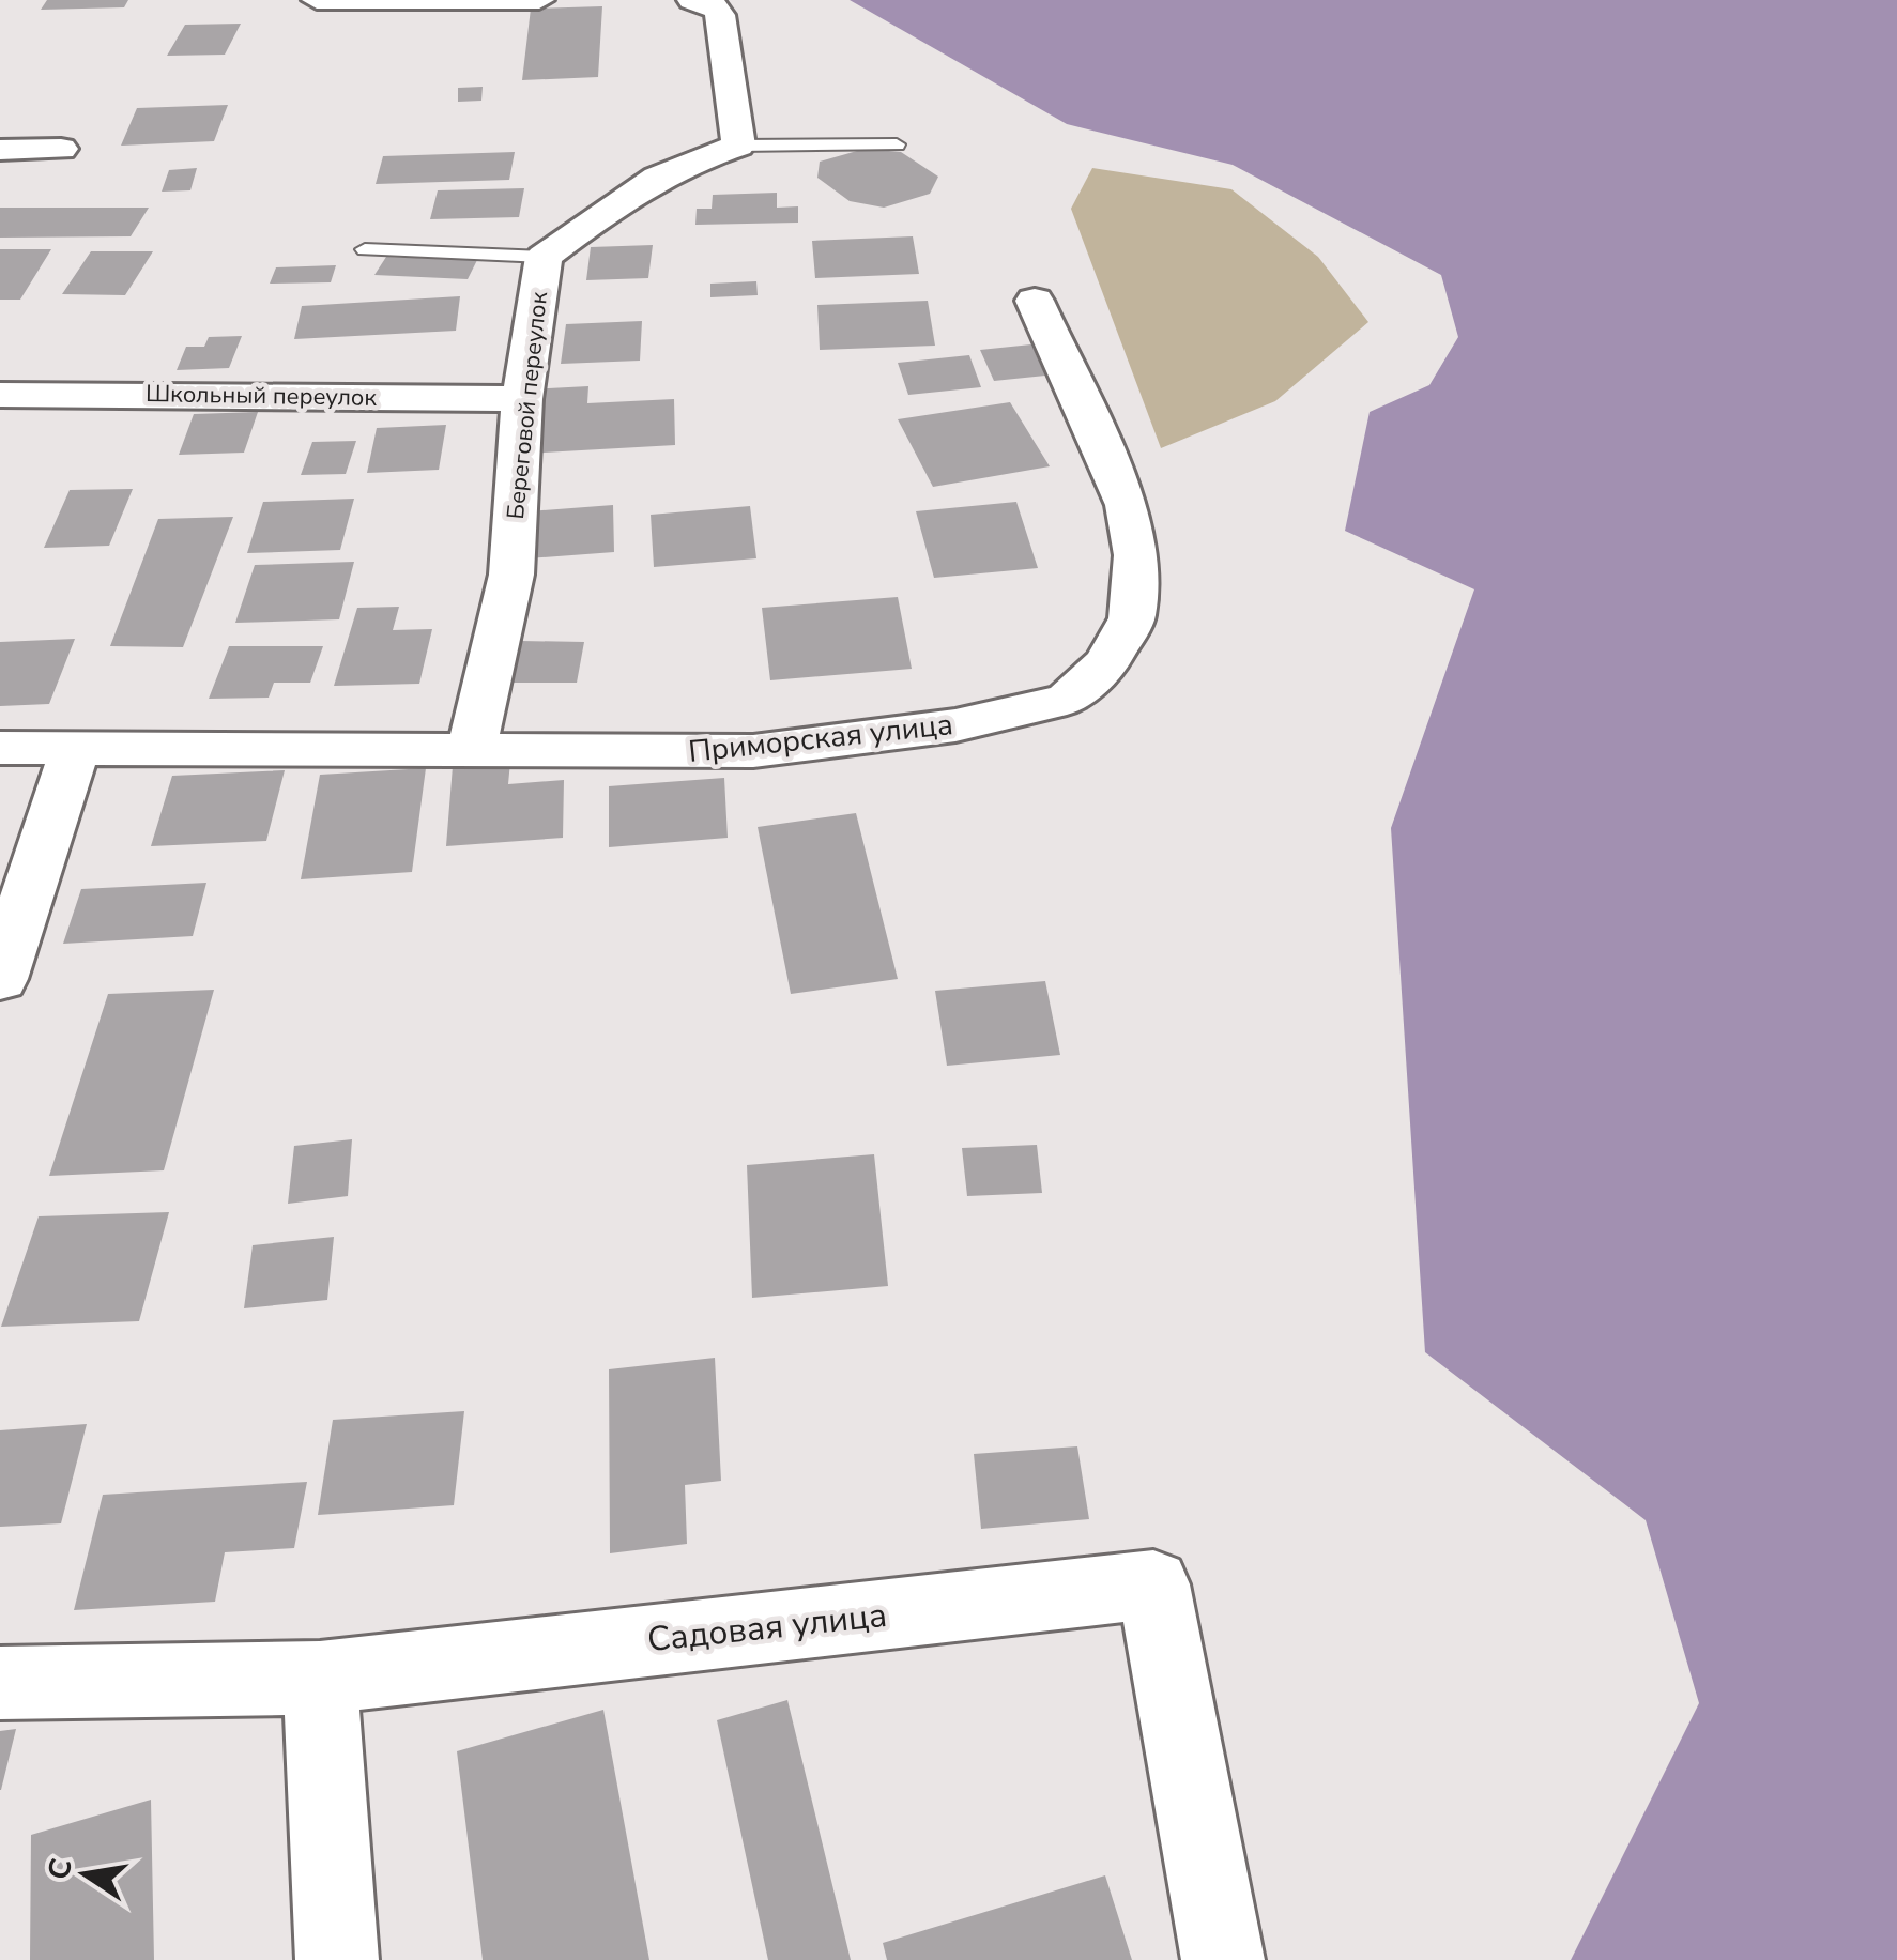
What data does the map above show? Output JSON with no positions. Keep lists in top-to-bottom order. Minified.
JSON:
{"streets":{"street":["Школьный переулок","Береговой переулок","Приморская улица","Садовая улица"]},"crossings":[["Школьный переулок","Береговой переулок"],["Береговой переулок","Приморская улица"]],"north":"left"}
